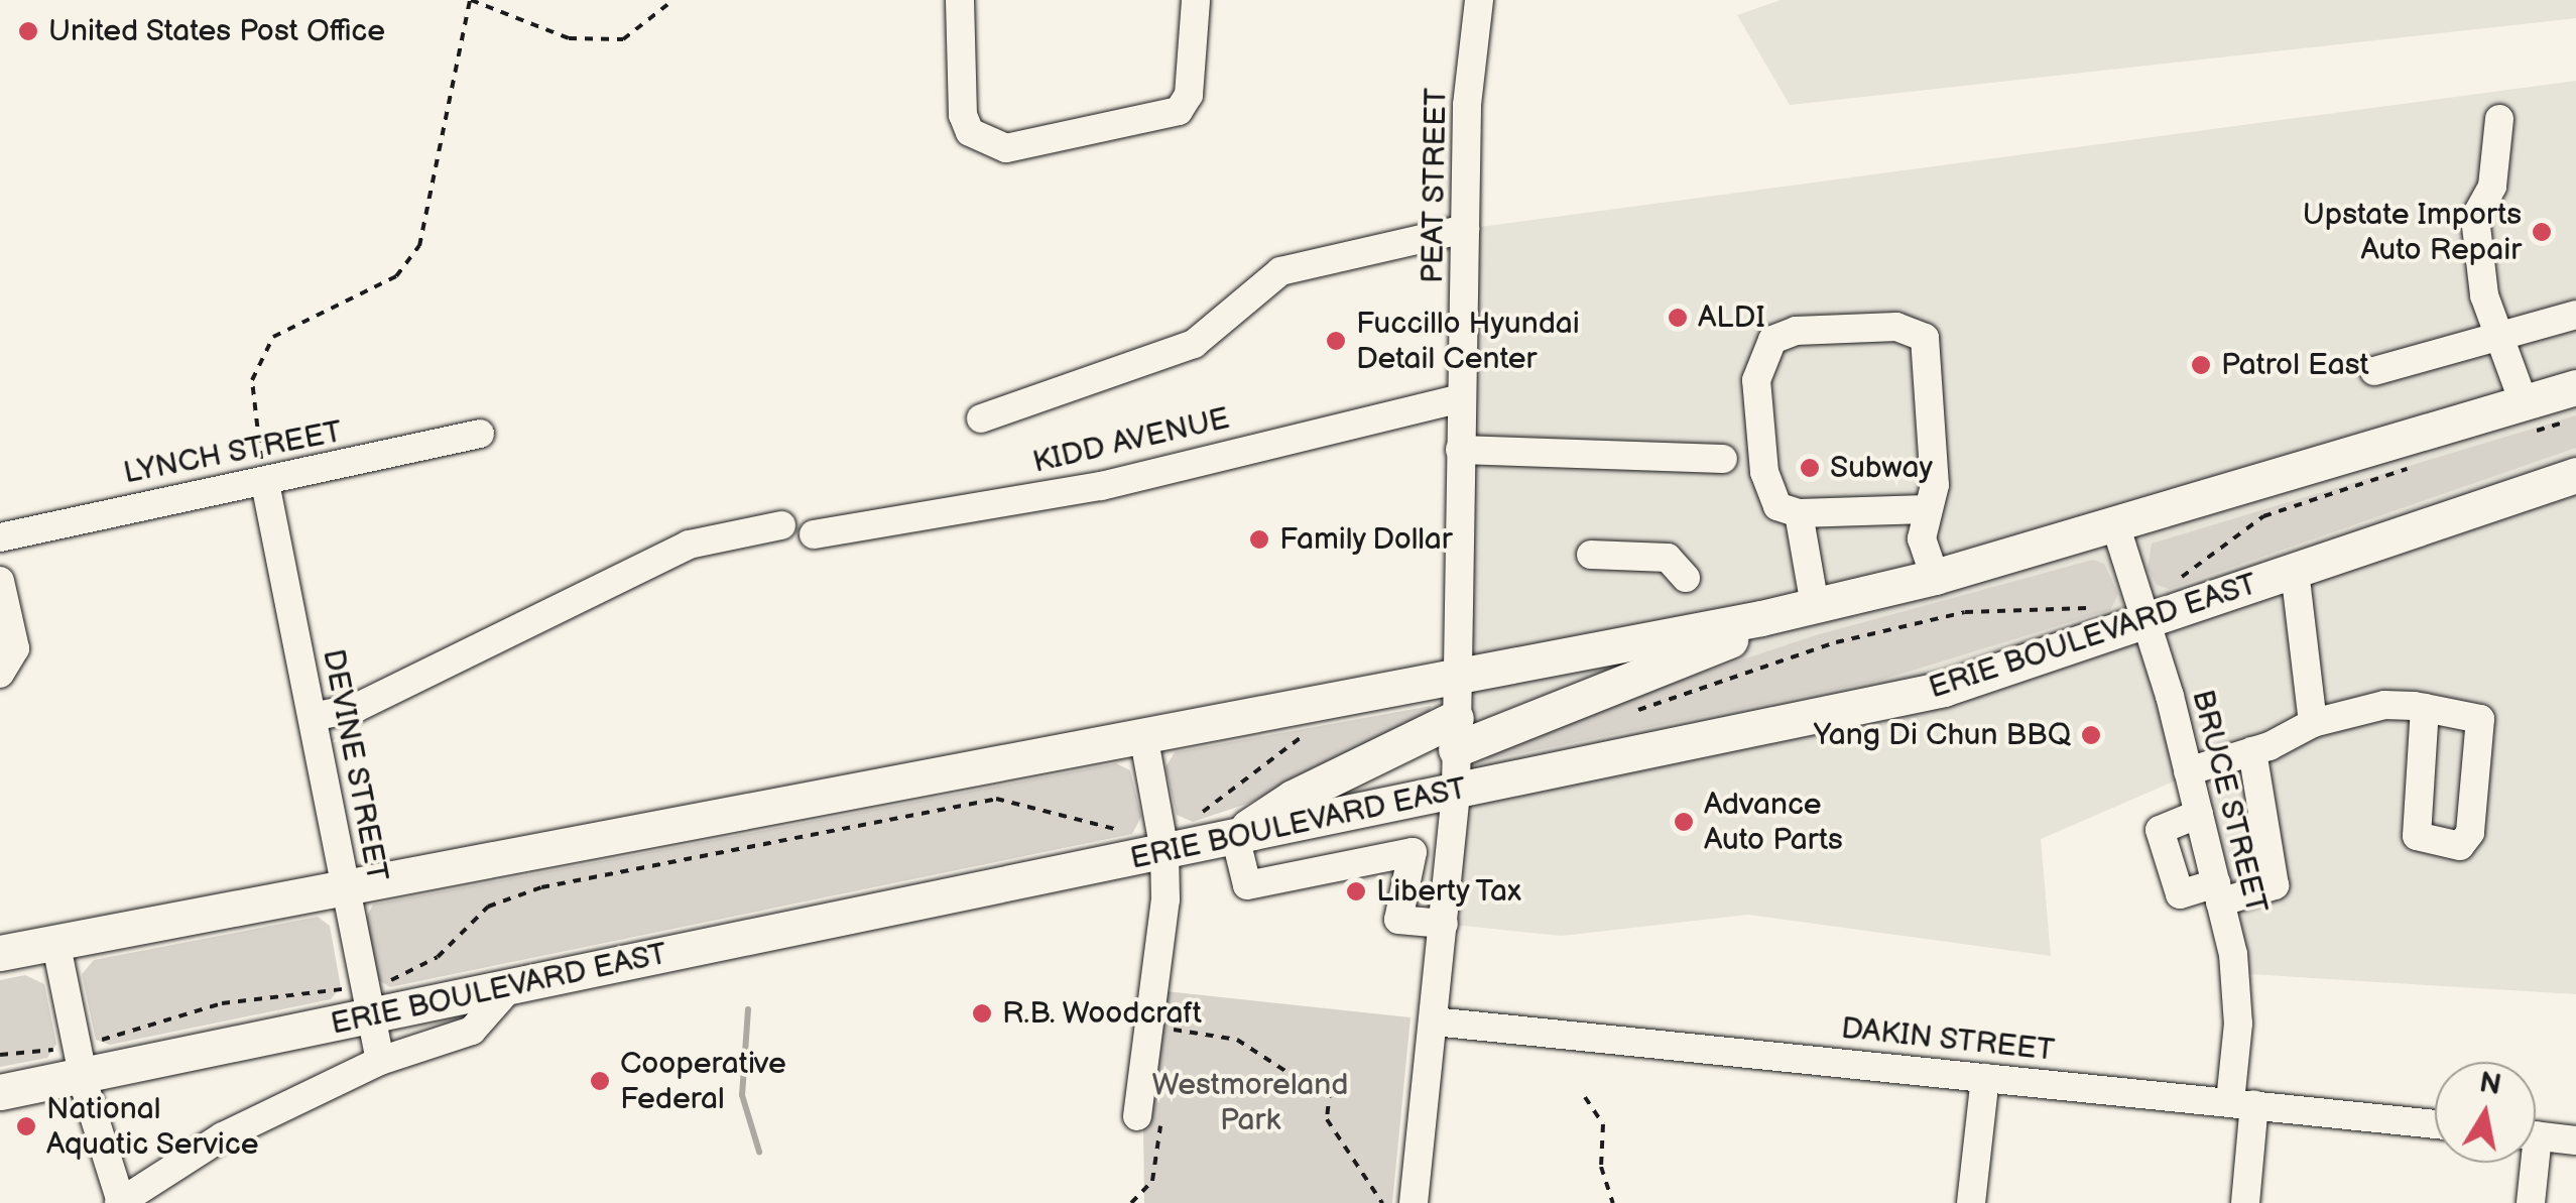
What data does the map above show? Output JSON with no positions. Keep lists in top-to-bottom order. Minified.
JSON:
{"streets":{"main road":["ERIE BOULEVARD EAST"],"street":["PEAT STREET","KIDD AVENUE","LYNCH STREET","DEVINE STREET","BRUCE STREET","DAKIN STREET"]},"crossings":[["PEAT STREET","KIDD AVENUE"],["PEAT STREET","ERIE BOULEVARD EAST"],["PEAT STREET","DAKIN STREET"],["LYNCH STREET","DEVINE STREET"],["ERIE BOULEVARD EAST","DEVINE STREET"],["ERIE BOULEVARD EAST","BRUCE STREET"],["BRUCE STREET","DAKIN STREET"]],"parks":["Westmoreland Park"],"places":["United States Post Office","Upstate Imports Auto Repair","ALDI","Fuccillo Hyundai Detail Center","Patrol East","Subway","Family Dollar","Yang Di Chun BBQ","Advance Auto Parts","Liberty Tax","R.B. Woodcraft","Cooperative Federal","National Aquatic Service"],"north":"top"}
